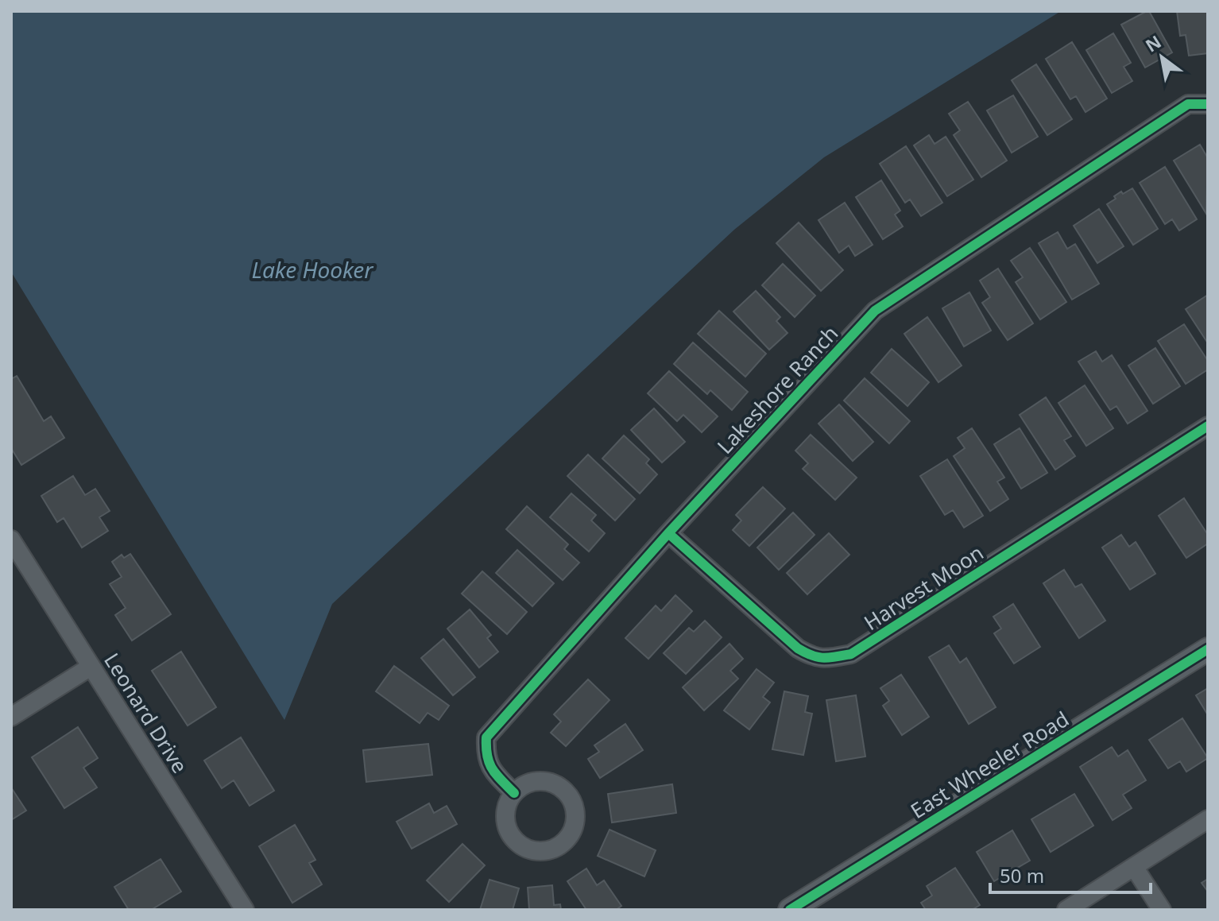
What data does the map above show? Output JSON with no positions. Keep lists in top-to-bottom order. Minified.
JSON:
{"streets":{"street":["Lakeshore Ranch","Harvest Moon","Leonard Drive","East Wheeler Road"]},"crossings":[["Lakeshore Ranch","Harvest Moon"]],"water":["Lake Hooker"],"scale_bar":"50 m","north":"top left"}
